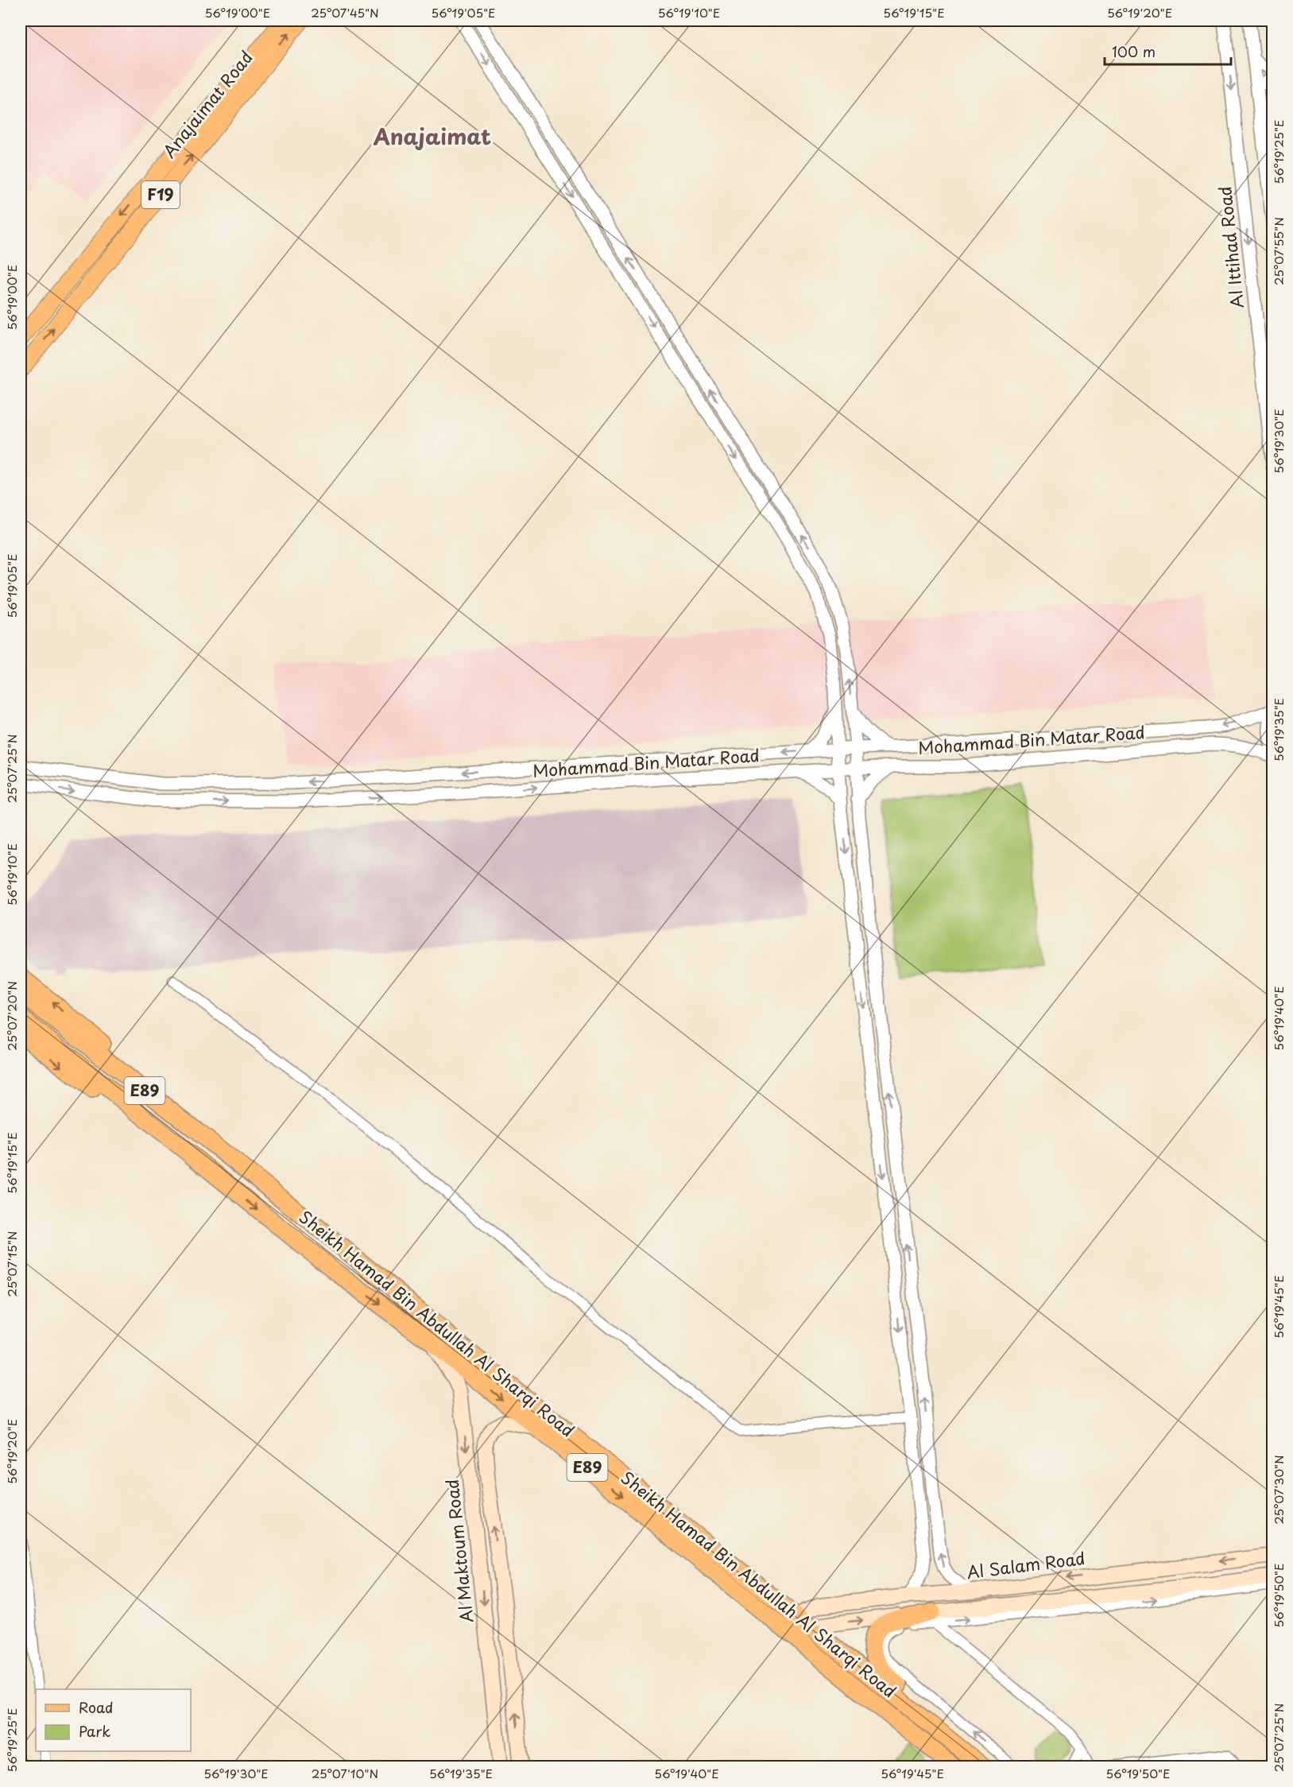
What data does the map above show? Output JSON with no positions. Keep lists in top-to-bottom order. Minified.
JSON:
{"streets":{"highway":["E89","Sheikh Hamad Bin Abdullah Al Sharqi Road"],"main road":["Anajaimat Road","F19","Al Maktoum Road","Al Salam Road"],"street":["Al Ittihad Road","Mohammad Bin Matar Road"]},"crossings":[["Sheikh Hamad Bin Abdullah Al Sharqi Road","Al Maktoum Road"],["Sheikh Hamad Bin Abdullah Al Sharqi Road","Al Salam Road"]],"districts":["Anajaimat"],"legend":["Road","Park"],"scale_bar":"100 m","coordinates":["56°19'00\"E","25°07'45\"N","56°19'05\"E","56°19'10\"E","56°19'15\"E","56°19'20\"E","56°19'25\"E","25°07'55\"N","56°19'30\"E","56°19'35\"E","25°07'25\"N","25°07'20\"N","56°19'40\"E","25°07'15\"N","56°19'45\"E","25°07'30\"N","56°19'50\"E","25°07'10\"N"]}
